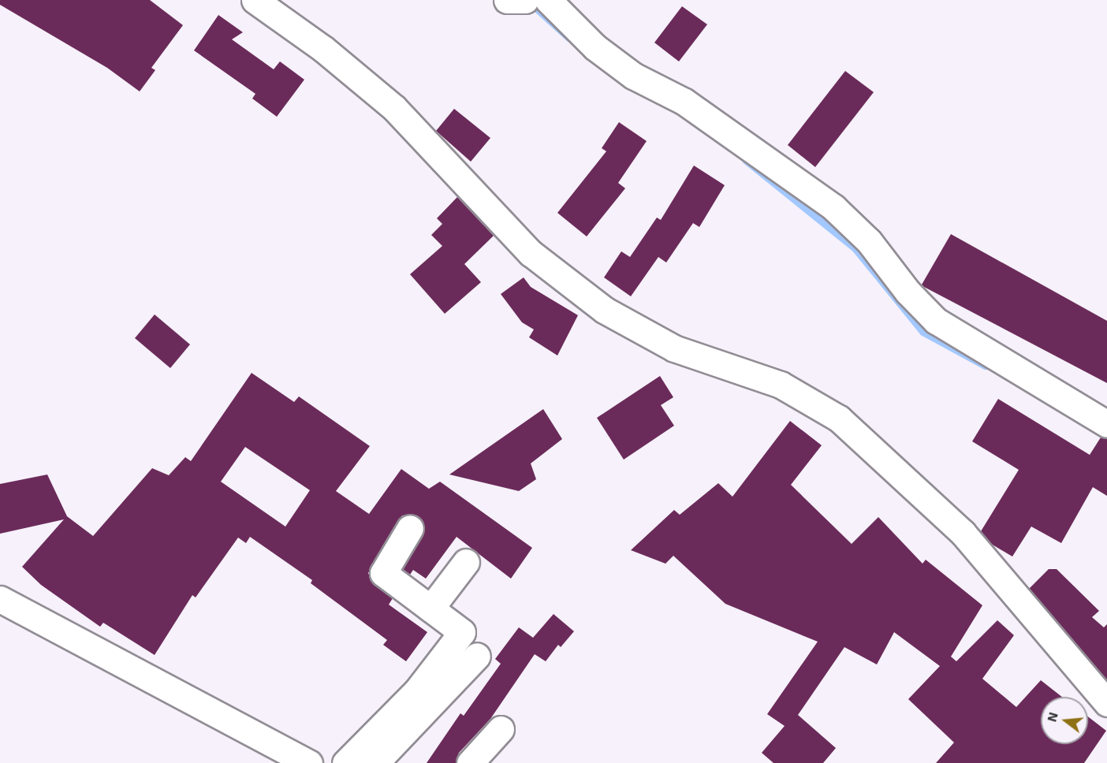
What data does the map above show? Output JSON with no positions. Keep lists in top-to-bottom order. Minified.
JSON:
{"north":"left"}
